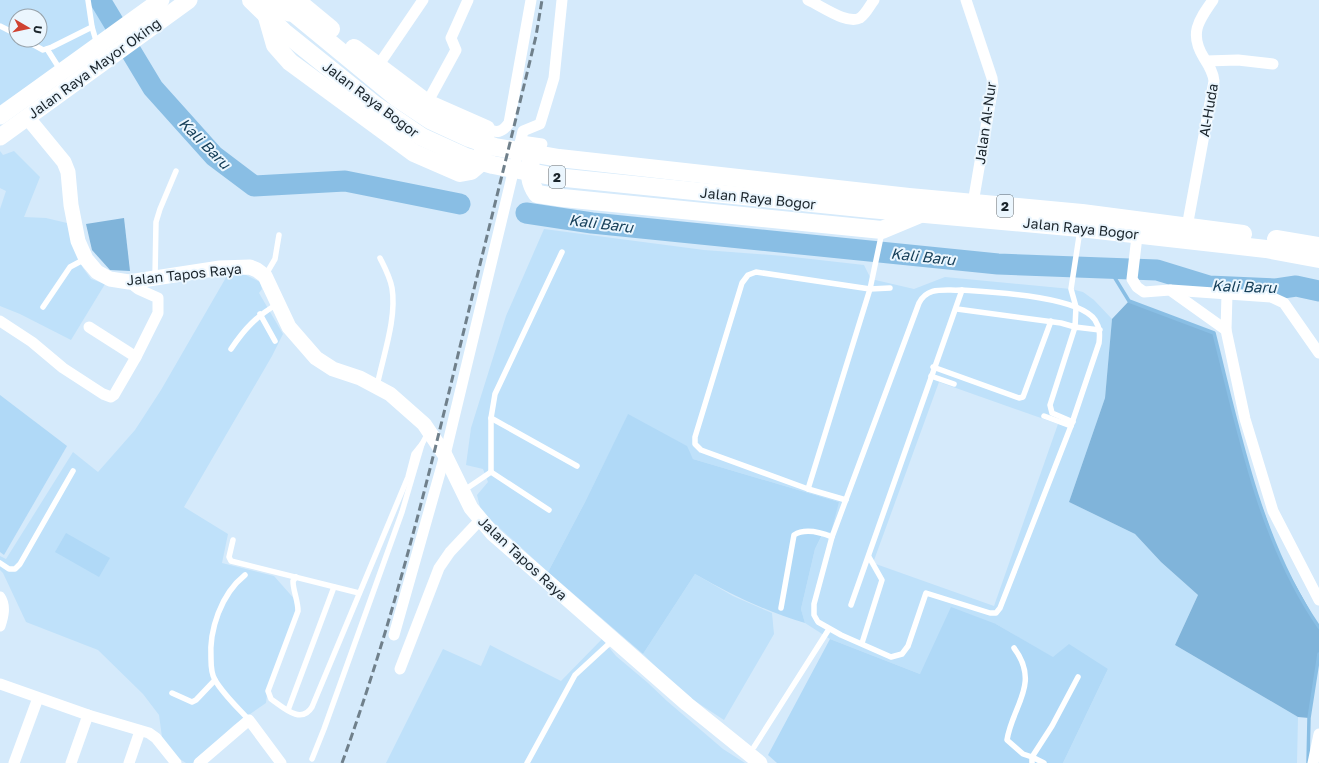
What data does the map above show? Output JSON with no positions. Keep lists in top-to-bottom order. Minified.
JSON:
{"streets":{"highway":["Jalan Raya Bogor","2"],"main road":["Jalan Raya Mayor Oking","Jalan Tapos Raya"],"street":["Al-Huda","Jalan Al-Nur"]},"crossings":[["Jalan Raya Mayor Oking","Jalan Tapos Raya"],["Jalan Raya Bogor","Al-Huda"],["Jalan Raya Bogor","Jalan Al-Nur"]],"water":["Kali Baru"],"north":"right"}
